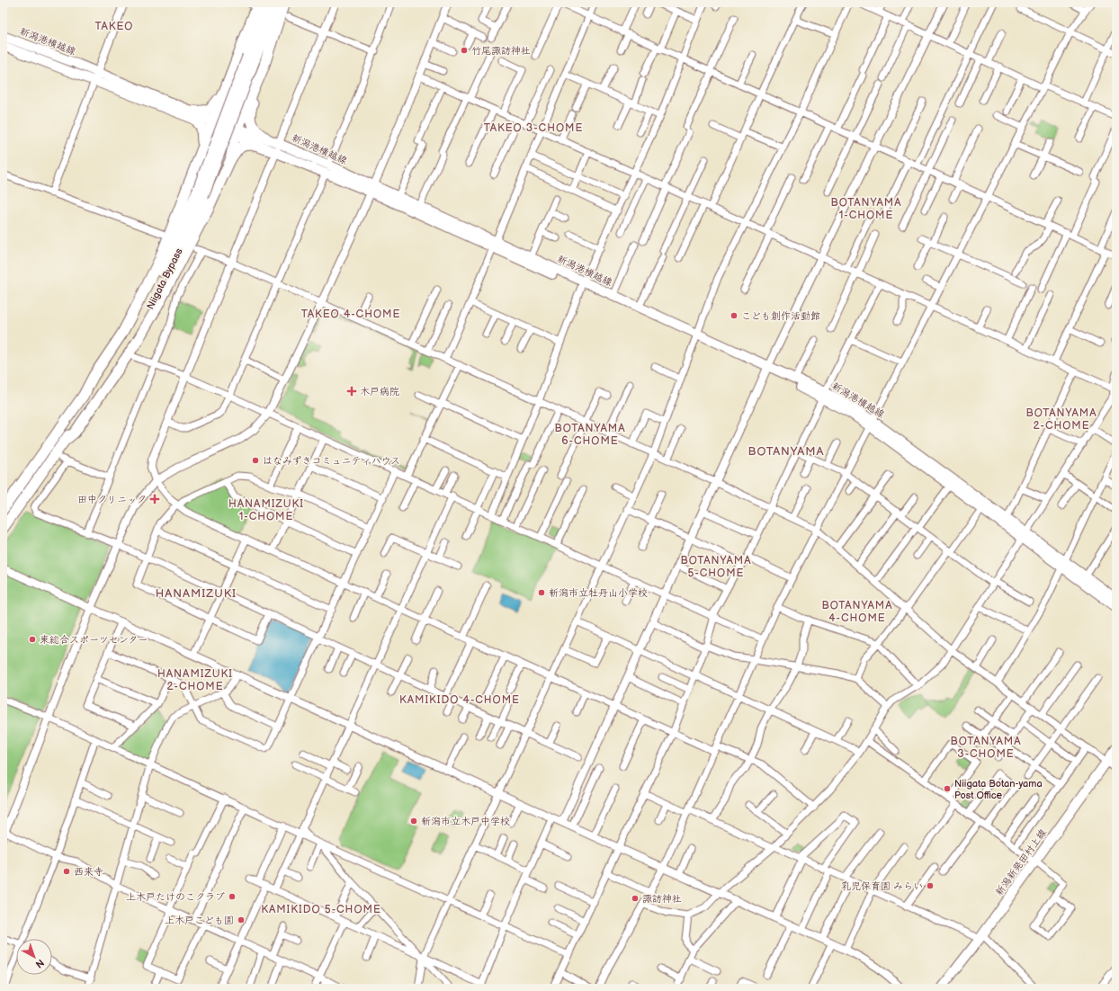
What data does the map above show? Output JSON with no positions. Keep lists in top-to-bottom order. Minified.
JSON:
{"streets":{"highway":["Niigata Bypass"],"main road":["新潟港横越線","新潟新発田村上線"]},"districts":["TAKEO","TAKEO 3-CHOME","BOTANYAMA 1-CHOME","TAKEO 4-CHOME","BOTANYAMA 2-CHOME","BOTANYAMA 6-CHOME","BOTANYAMA","HANAMIZUKI 1-CHOME","BOTANYAMA 5-CHOME","HANAMIZUKI","BOTANYAMA 4-CHOME","HANAMIZUKI 2-CHOME","KAMIKIDO 4-CHOME","BOTANYAMA 3-CHOME","KAMIKIDO 5-CHOME"],"places":{"other":["竹尾諏訪神社","こども創作活動館","はなみずきコミュニティハウス","新潟市立牡丹山小学校","東総合スポーツセンター","Niigata Botan-yama Post Office","新潟市立木戸中学校","西来寺","乳児保育園 みらい","上木戸たけのこクラブ","諏訪神社","上木戸こども園"],"health":["木戸病院","田中クリニック"]},"north":"bottom right"}
